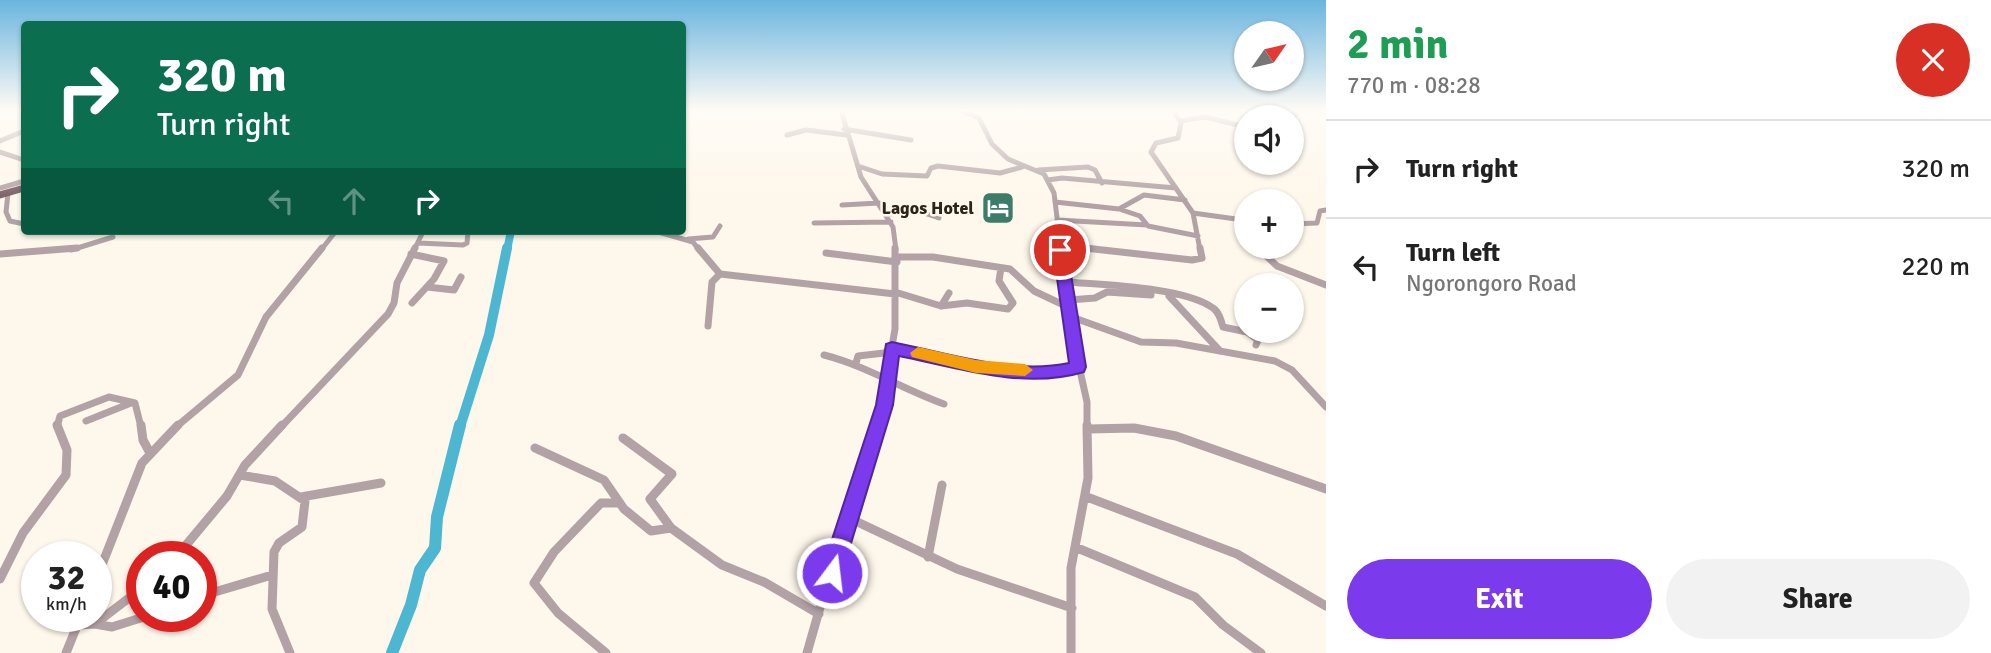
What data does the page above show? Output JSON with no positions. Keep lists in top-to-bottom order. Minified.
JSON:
{"places":{"hotel":["Lagos Hotel"]},"north":"top right","page":{"heading":["2 min","770 m · 08:28"],"map_buttons":["+","−"],"turn":["320 m","Turn right"],"list":[{"name":"Turn right","value":"320 m"},{"name":"Turn left","note":"Ngorongoro Road","value":"220 m"}],"speed":"32 km/h","limit":"40","buttons":["Exit","Share"]}}
